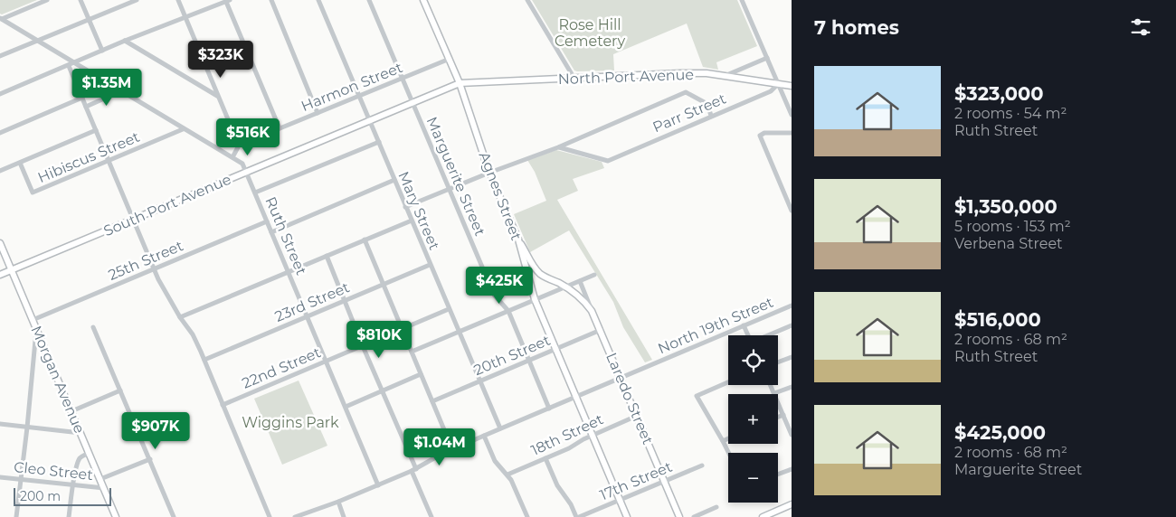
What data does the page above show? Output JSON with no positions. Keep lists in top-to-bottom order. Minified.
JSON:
{"streets":{"main road":["North Port Avenue","Agnes Street","South Port Avenue","Morgan Avenue","Laredo Street"],"street":["Harmon Street","Parr Street","Hibiscus Street","Marguerite Street","Mary Street","Ruth Street","25th Street","23rd Street","North 19th Street","20th Street","22nd Street","18th Street","Cleo Street","17th Street"]},"crossings":[["North Port Avenue","Parr Street"],["North Port Avenue","Agnes Street"],["North Port Avenue","South Port Avenue"],["Harmon Street","Marguerite Street"],["Harmon Street","Agnes Street"],["Harmon Street","Mary Street"],["Hibiscus Street","Ruth Street"],["Marguerite Street","South Port Avenue"],["Marguerite Street","North 19th Street"],["Marguerite Street","20th Street"],["Agnes Street","South Port Avenue"],["Agnes Street","North 19th Street"],["Agnes Street","20th Street"],["Agnes Street","18th Street"],["Agnes Street","17th Street"],["South Port Avenue","Mary Street"],["South Port Avenue","Ruth Street"],["South Port Avenue","Morgan Avenue"],["Mary Street","23rd Street"],["Mary Street","North 19th Street"],["Mary Street","20th Street"],["Mary Street","22nd Street"],["Ruth Street","25th Street"],["Ruth Street","23rd Street"],["Ruth Street","North 19th Street"],["Ruth Street","22nd Street"],["25th Street","Morgan Avenue"],["North 19th Street","Laredo Street"],["20th Street","Laredo Street"],["Morgan Avenue","Cleo Street"],["Laredo Street","18th Street"],["Laredo Street","17th Street"]],"parks":["Rose Hill Cemetery","Wiggins Park"],"scale_bar":"200 m","page":{"heading":"7 homes","price":["$323K","$1.35M","$516K","$425K","$810K","$907K","$1.04M"],"list":[{"name":"$323,000","note":"2 rooms · 54 m² · Ruth Street"},{"name":"$1,350,000","note":"5 rooms · 153 m² · Verbena Street"},{"name":"$516,000","note":"2 rooms · 68 m² · Ruth Street"},{"name":"$425,000","note":"2 rooms · 68 m² · Marguerite Street"}],"map_buttons":["+","−"],"scale":"200 m"}}
